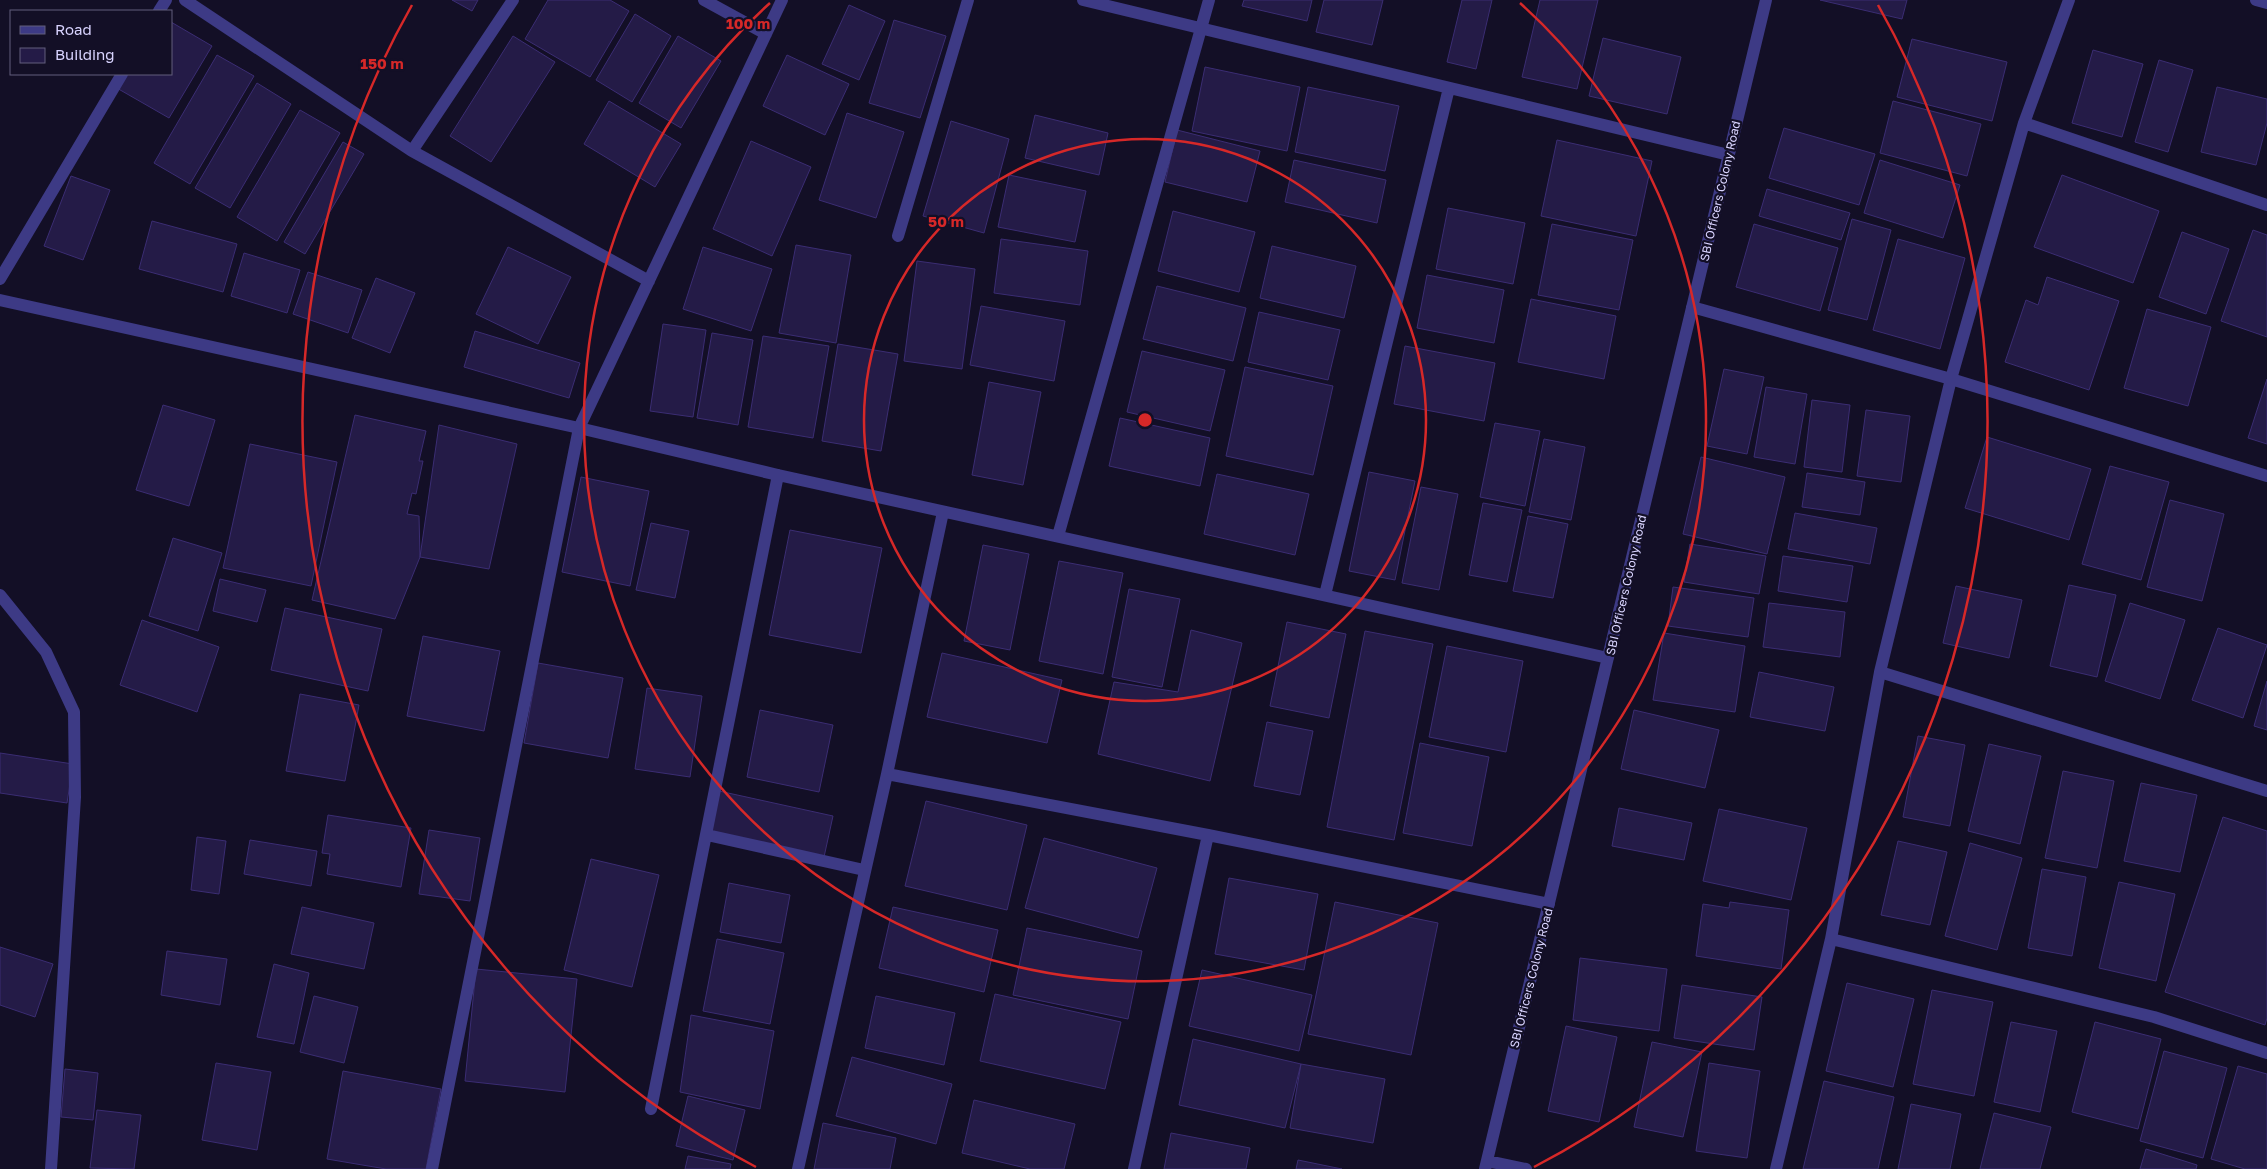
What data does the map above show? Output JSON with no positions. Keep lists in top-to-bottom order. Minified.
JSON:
{"streets":{"street":["SBI Officers Colony Road"]},"legend":["Road","Building"],"rings":["100 m","150 m","50 m"]}
